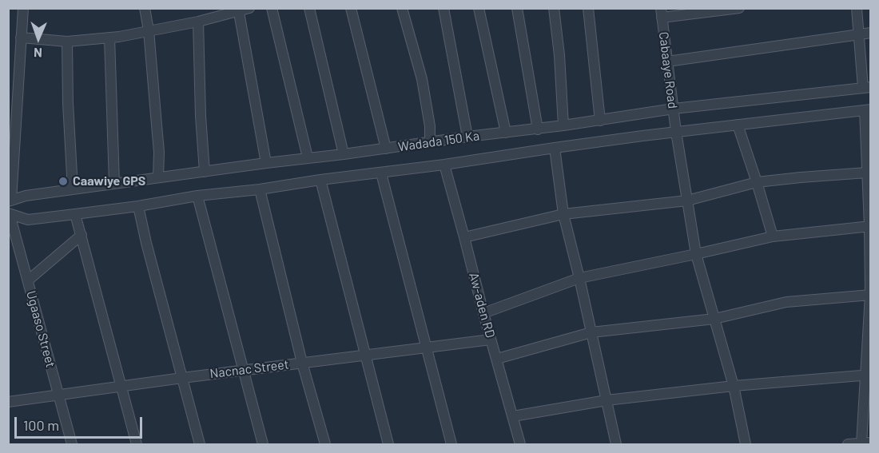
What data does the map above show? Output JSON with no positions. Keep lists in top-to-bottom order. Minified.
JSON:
{"streets":{"street":["Cabaaye Road","Wadada 150 Ka","Aw-aden RD","Ugaaso Street","Nacnac Street"]},"crossings":[["Cabaaye Road","Wadada 150 Ka"],["Wadada 150 Ka","Aw-aden RD"],["Wadada 150 Ka","Ugaaso Street"],["Aw-aden RD","Nacnac Street"],["Ugaaso Street","Nacnac Street"]],"places":["Caawiye GPS"],"scale_bar":"100 m","north":"bottom"}
